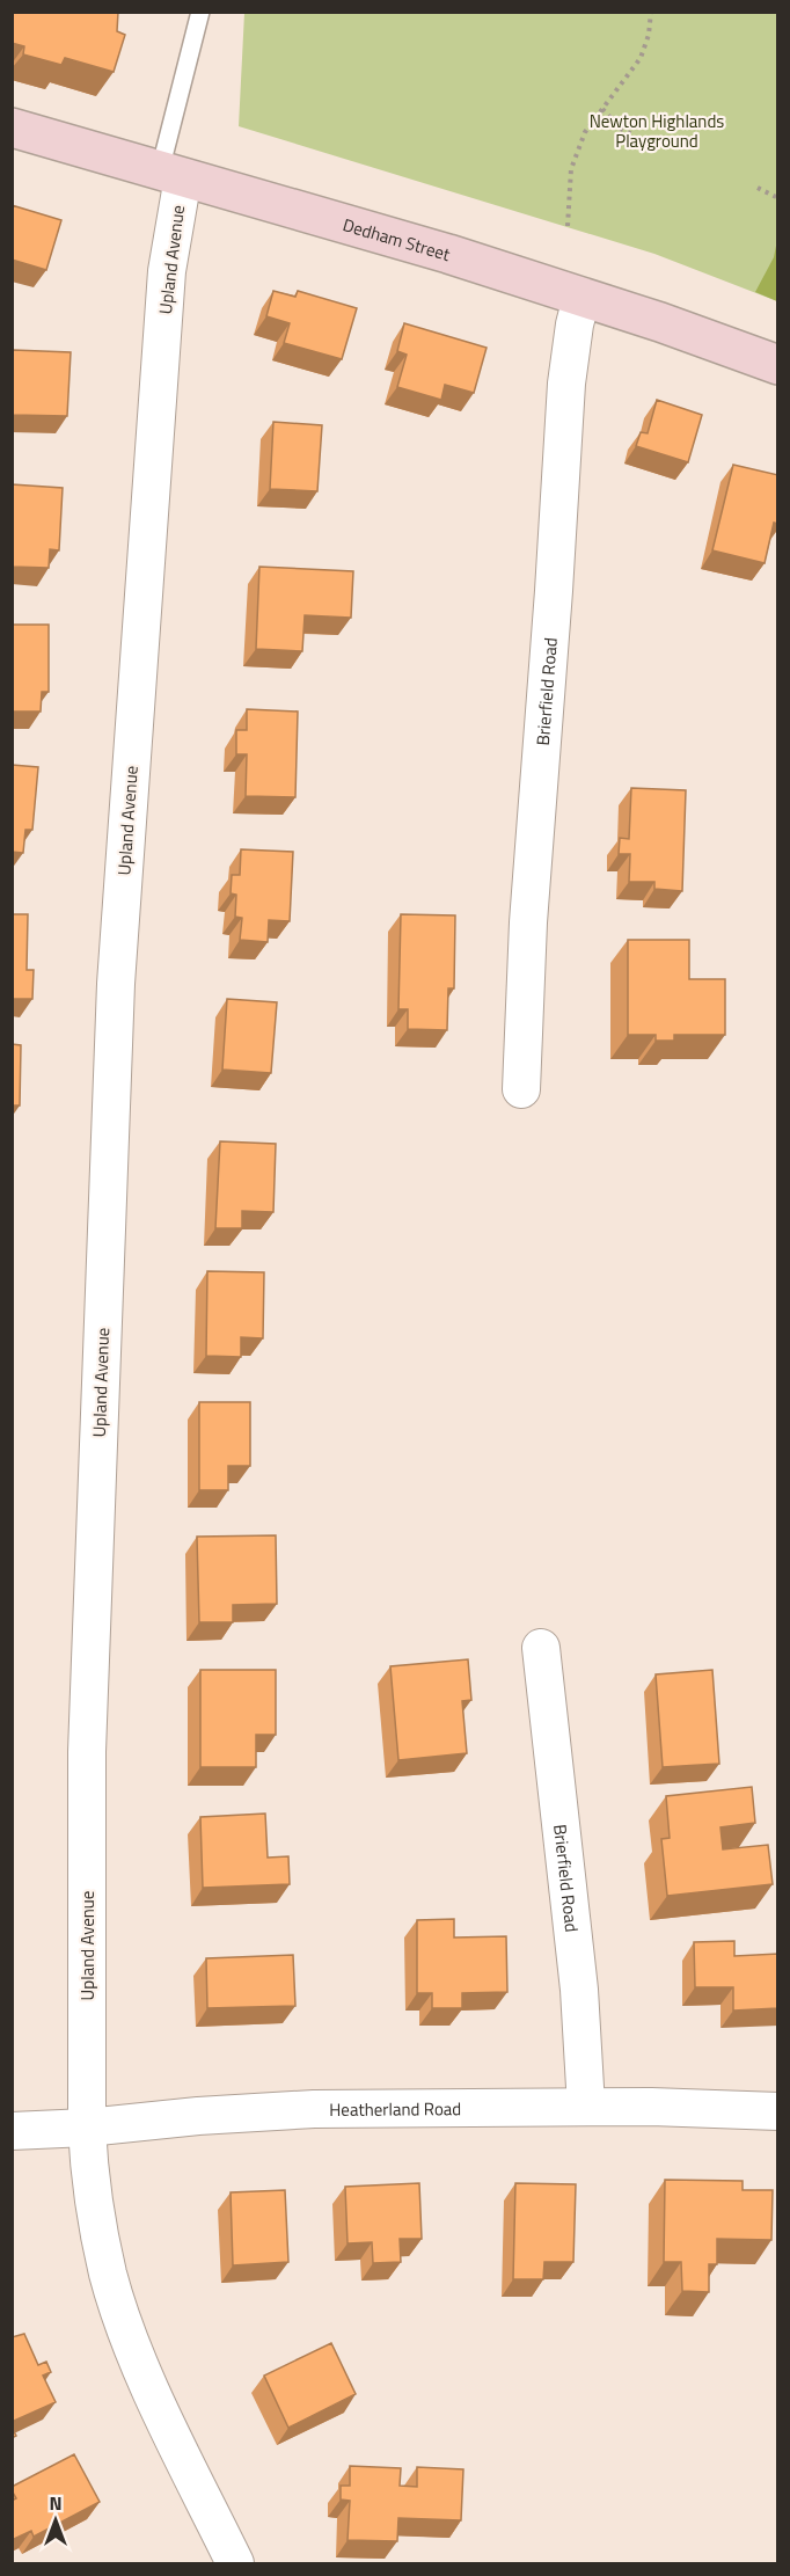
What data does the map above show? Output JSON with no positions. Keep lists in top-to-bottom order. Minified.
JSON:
{"streets":{"main road":["Dedham Street"],"street":["Upland Avenue","Brierfield Road","Heatherland Road"]},"crossings":[["Dedham Street","Upland Avenue"],["Dedham Street","Brierfield Road"],["Upland Avenue","Heatherland Road"],["Brierfield Road","Heatherland Road"]],"parks":["Newton Highlands Playground"],"north":"top"}
